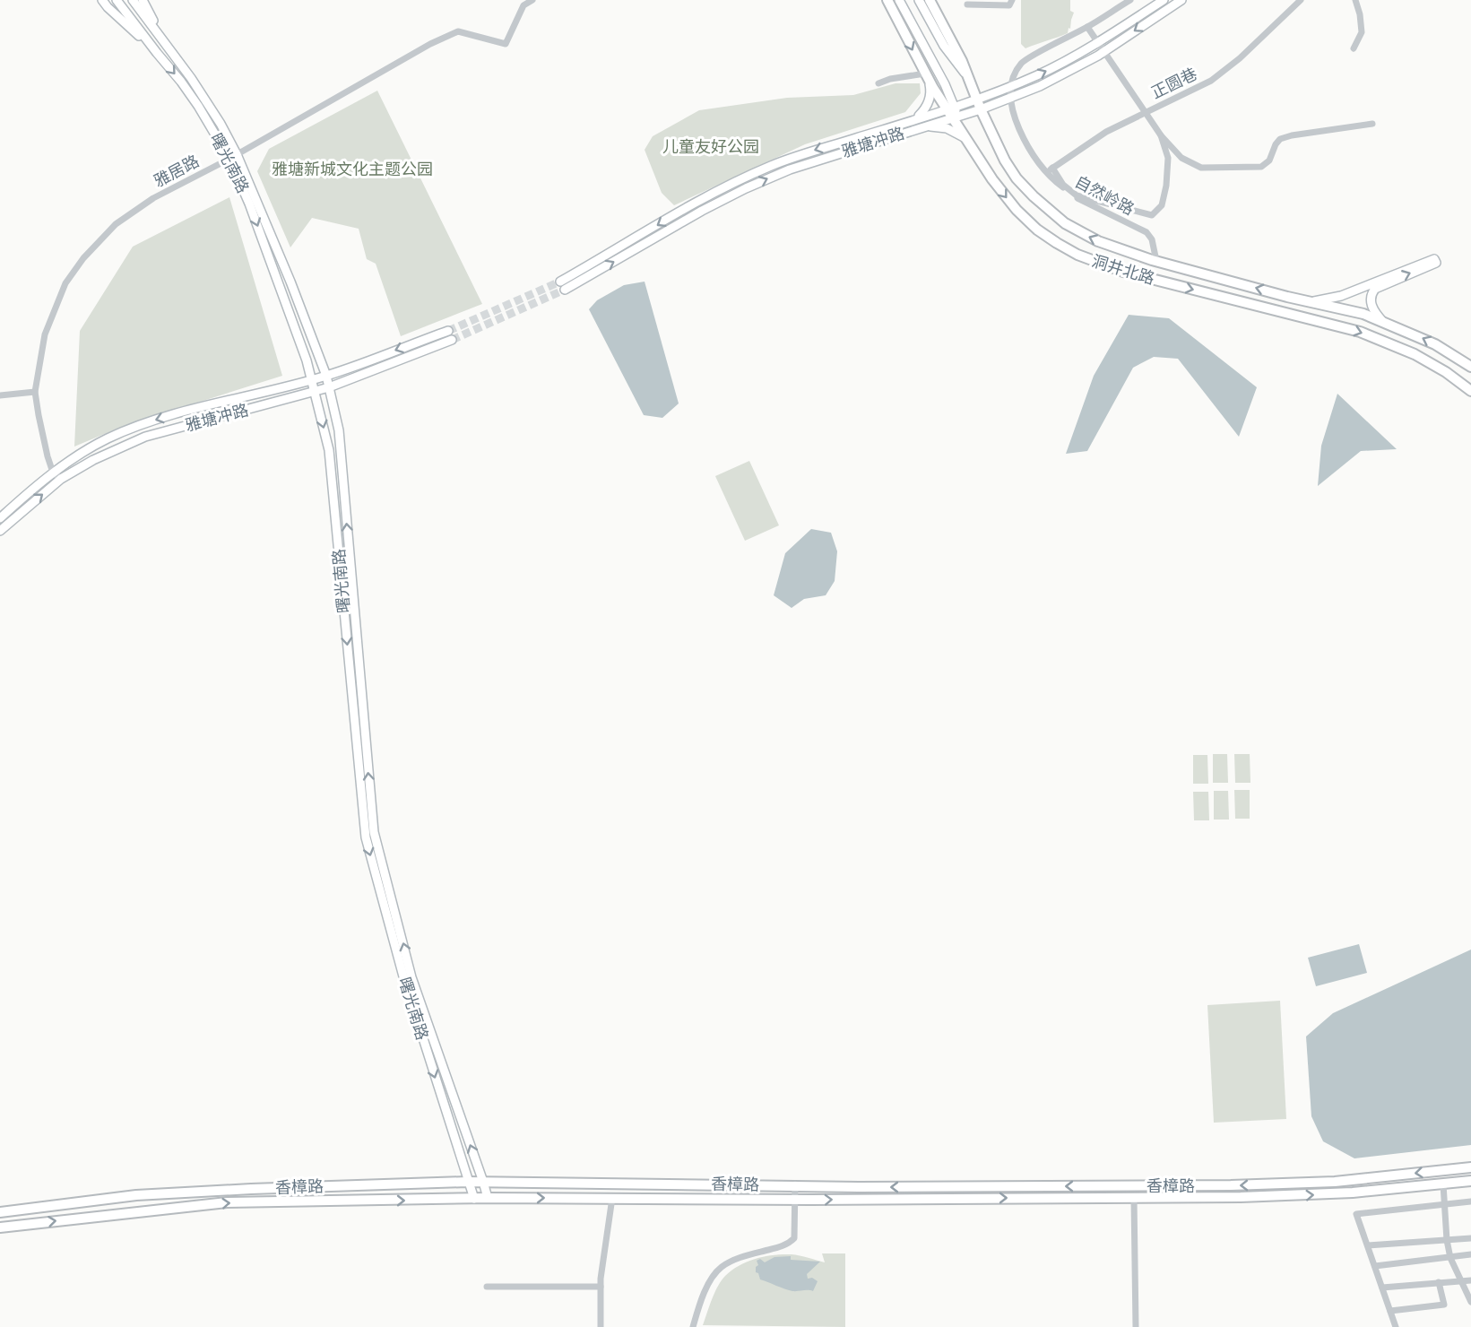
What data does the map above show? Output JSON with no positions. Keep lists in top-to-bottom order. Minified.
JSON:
{"streets":{"main road":["雅塘冲路","曙光南路","洞井北路","香樟路"],"street":["正圆巷","雅居路","自然岭路"]},"crossings":[["正圆巷","自然岭路"],["雅塘冲路","曙光南路"],["雅塘冲路","雅居路"],["雅塘冲路","自然岭路"],["雅塘冲路","洞井北路"],["曙光南路","雅居路"],["曙光南路","香樟路"],["自然岭路","洞井北路"]],"parks":["儿童友好公园","雅塘新城文化主题公园"]}
